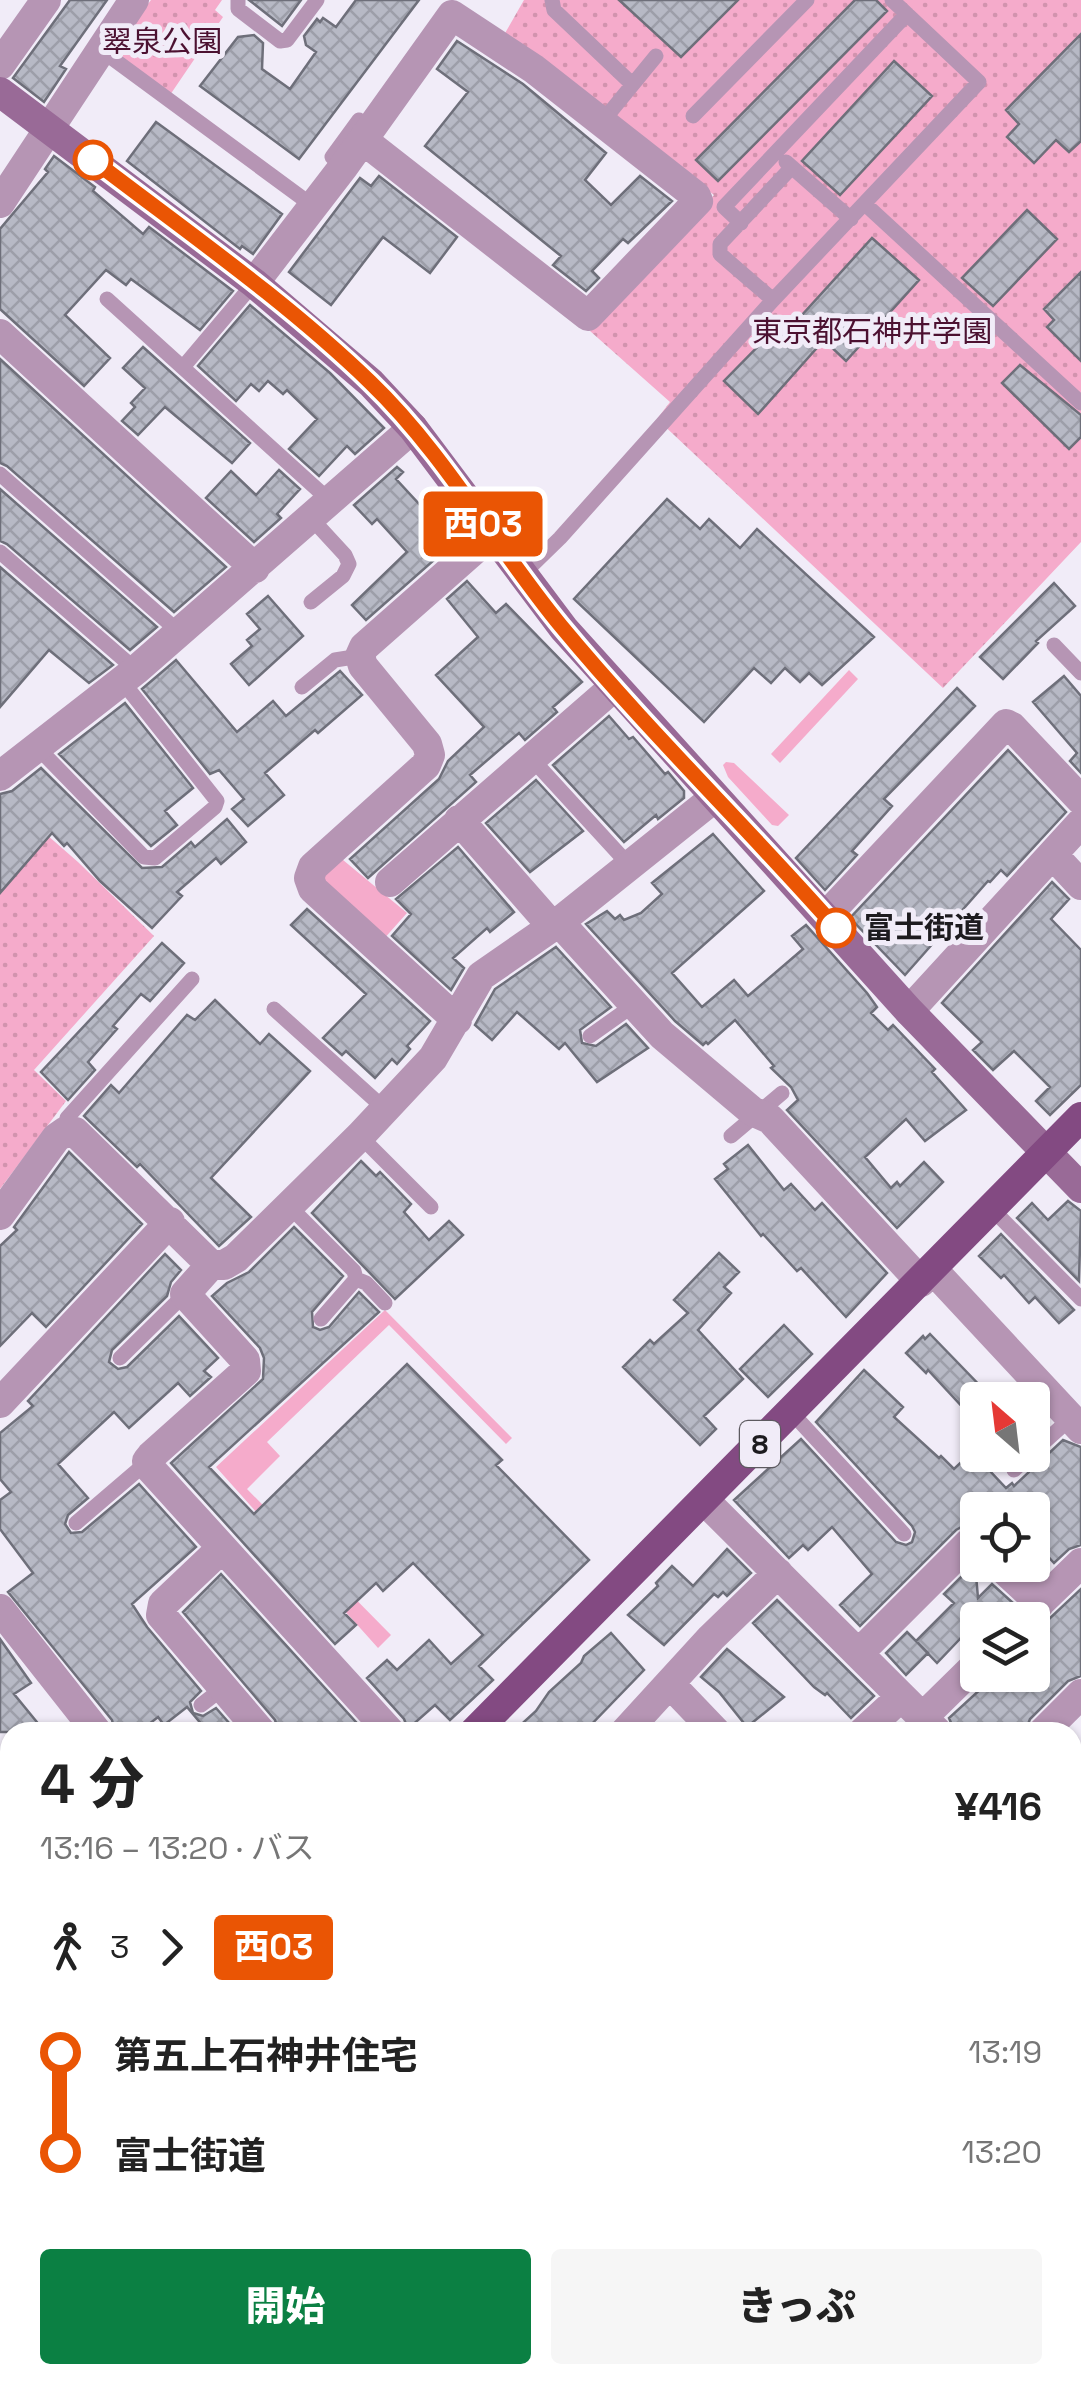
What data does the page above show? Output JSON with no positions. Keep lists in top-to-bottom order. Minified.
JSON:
{"streets":{"main road":["8"]},"parks":["翠泉公園","東京都石神井学園"],"places":["富士街道"],"lines":["bus line 西03"],"north":"top left","page":{"on_map":"西03","heading":["4 分","13:16 – 13:20 · バス","¥416"],"legs":["3","西03"],"list":[{"name":"第五上石神井住宅","value":"13:19"},{"name":"富士街道","value":"13:20"}],"buttons":["開始","きっぷ"]}}
